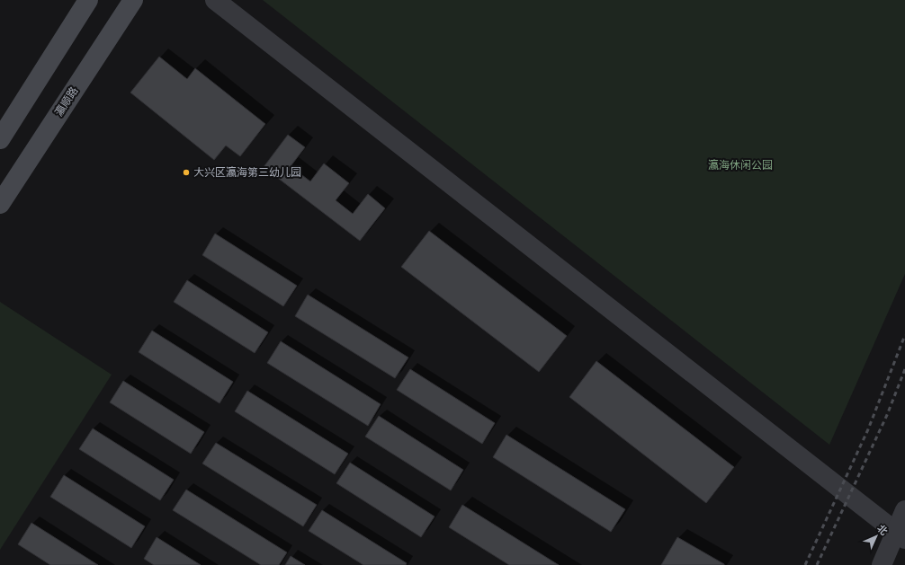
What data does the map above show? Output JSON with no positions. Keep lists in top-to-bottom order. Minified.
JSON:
{"streets":{"main road":["瀛顺路"]},"parks":["瀛海休闲公园"],"places":["大兴区瀛海第三幼儿园"],"north":"top right"}
